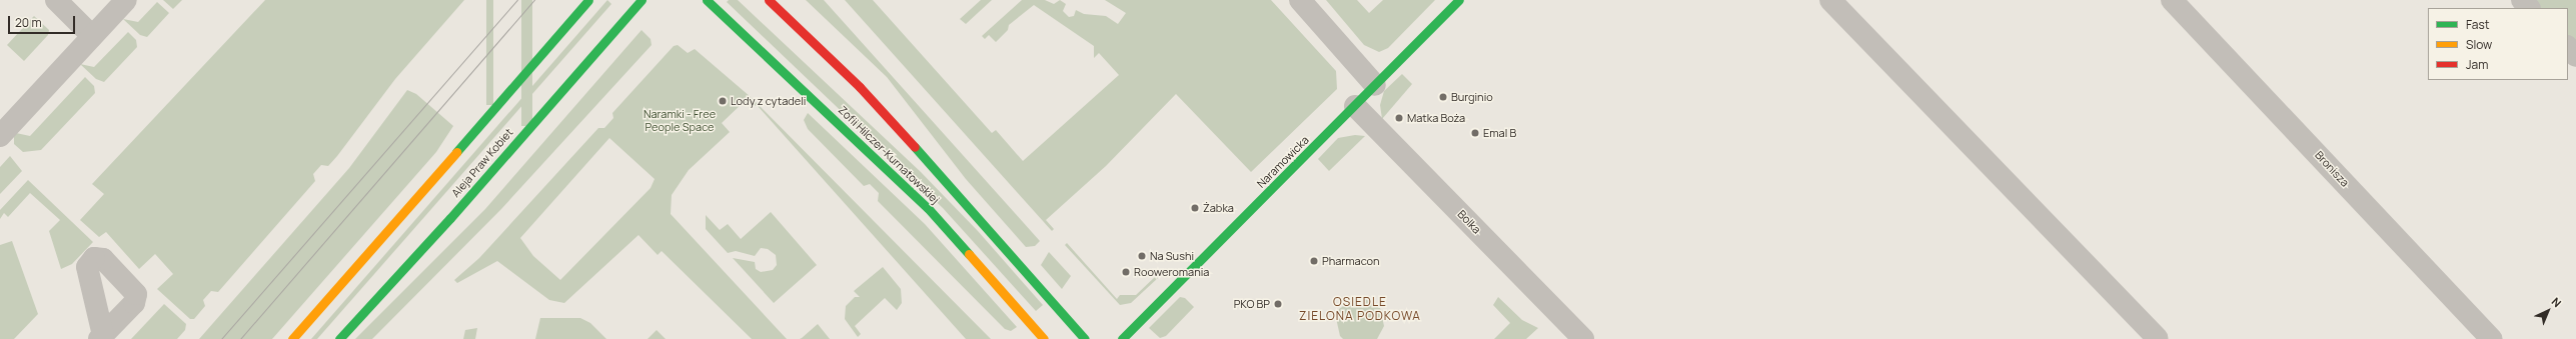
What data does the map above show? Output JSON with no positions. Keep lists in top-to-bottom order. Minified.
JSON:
{"streets":{"street":["Zofii Hilczer-Kurnatowskiej","Naramowicka","Aleja Praw Kobiet","Bronisza","Bolka"]},"crossings":[["Naramowicka","Bolka"]],"districts":["OSIEDLE ZIELONA PODKOWA"],"parks":["Naramki - Free People Space"],"places":["Burginio","Lody z cytadeli","Matka Boża","Emal B","Żabka","Na Sushi","Pharmacon","Rooweromania","PKO BP"],"legend":["Fast","Slow","Jam"],"scale_bar":"20 m","north":"top right"}
